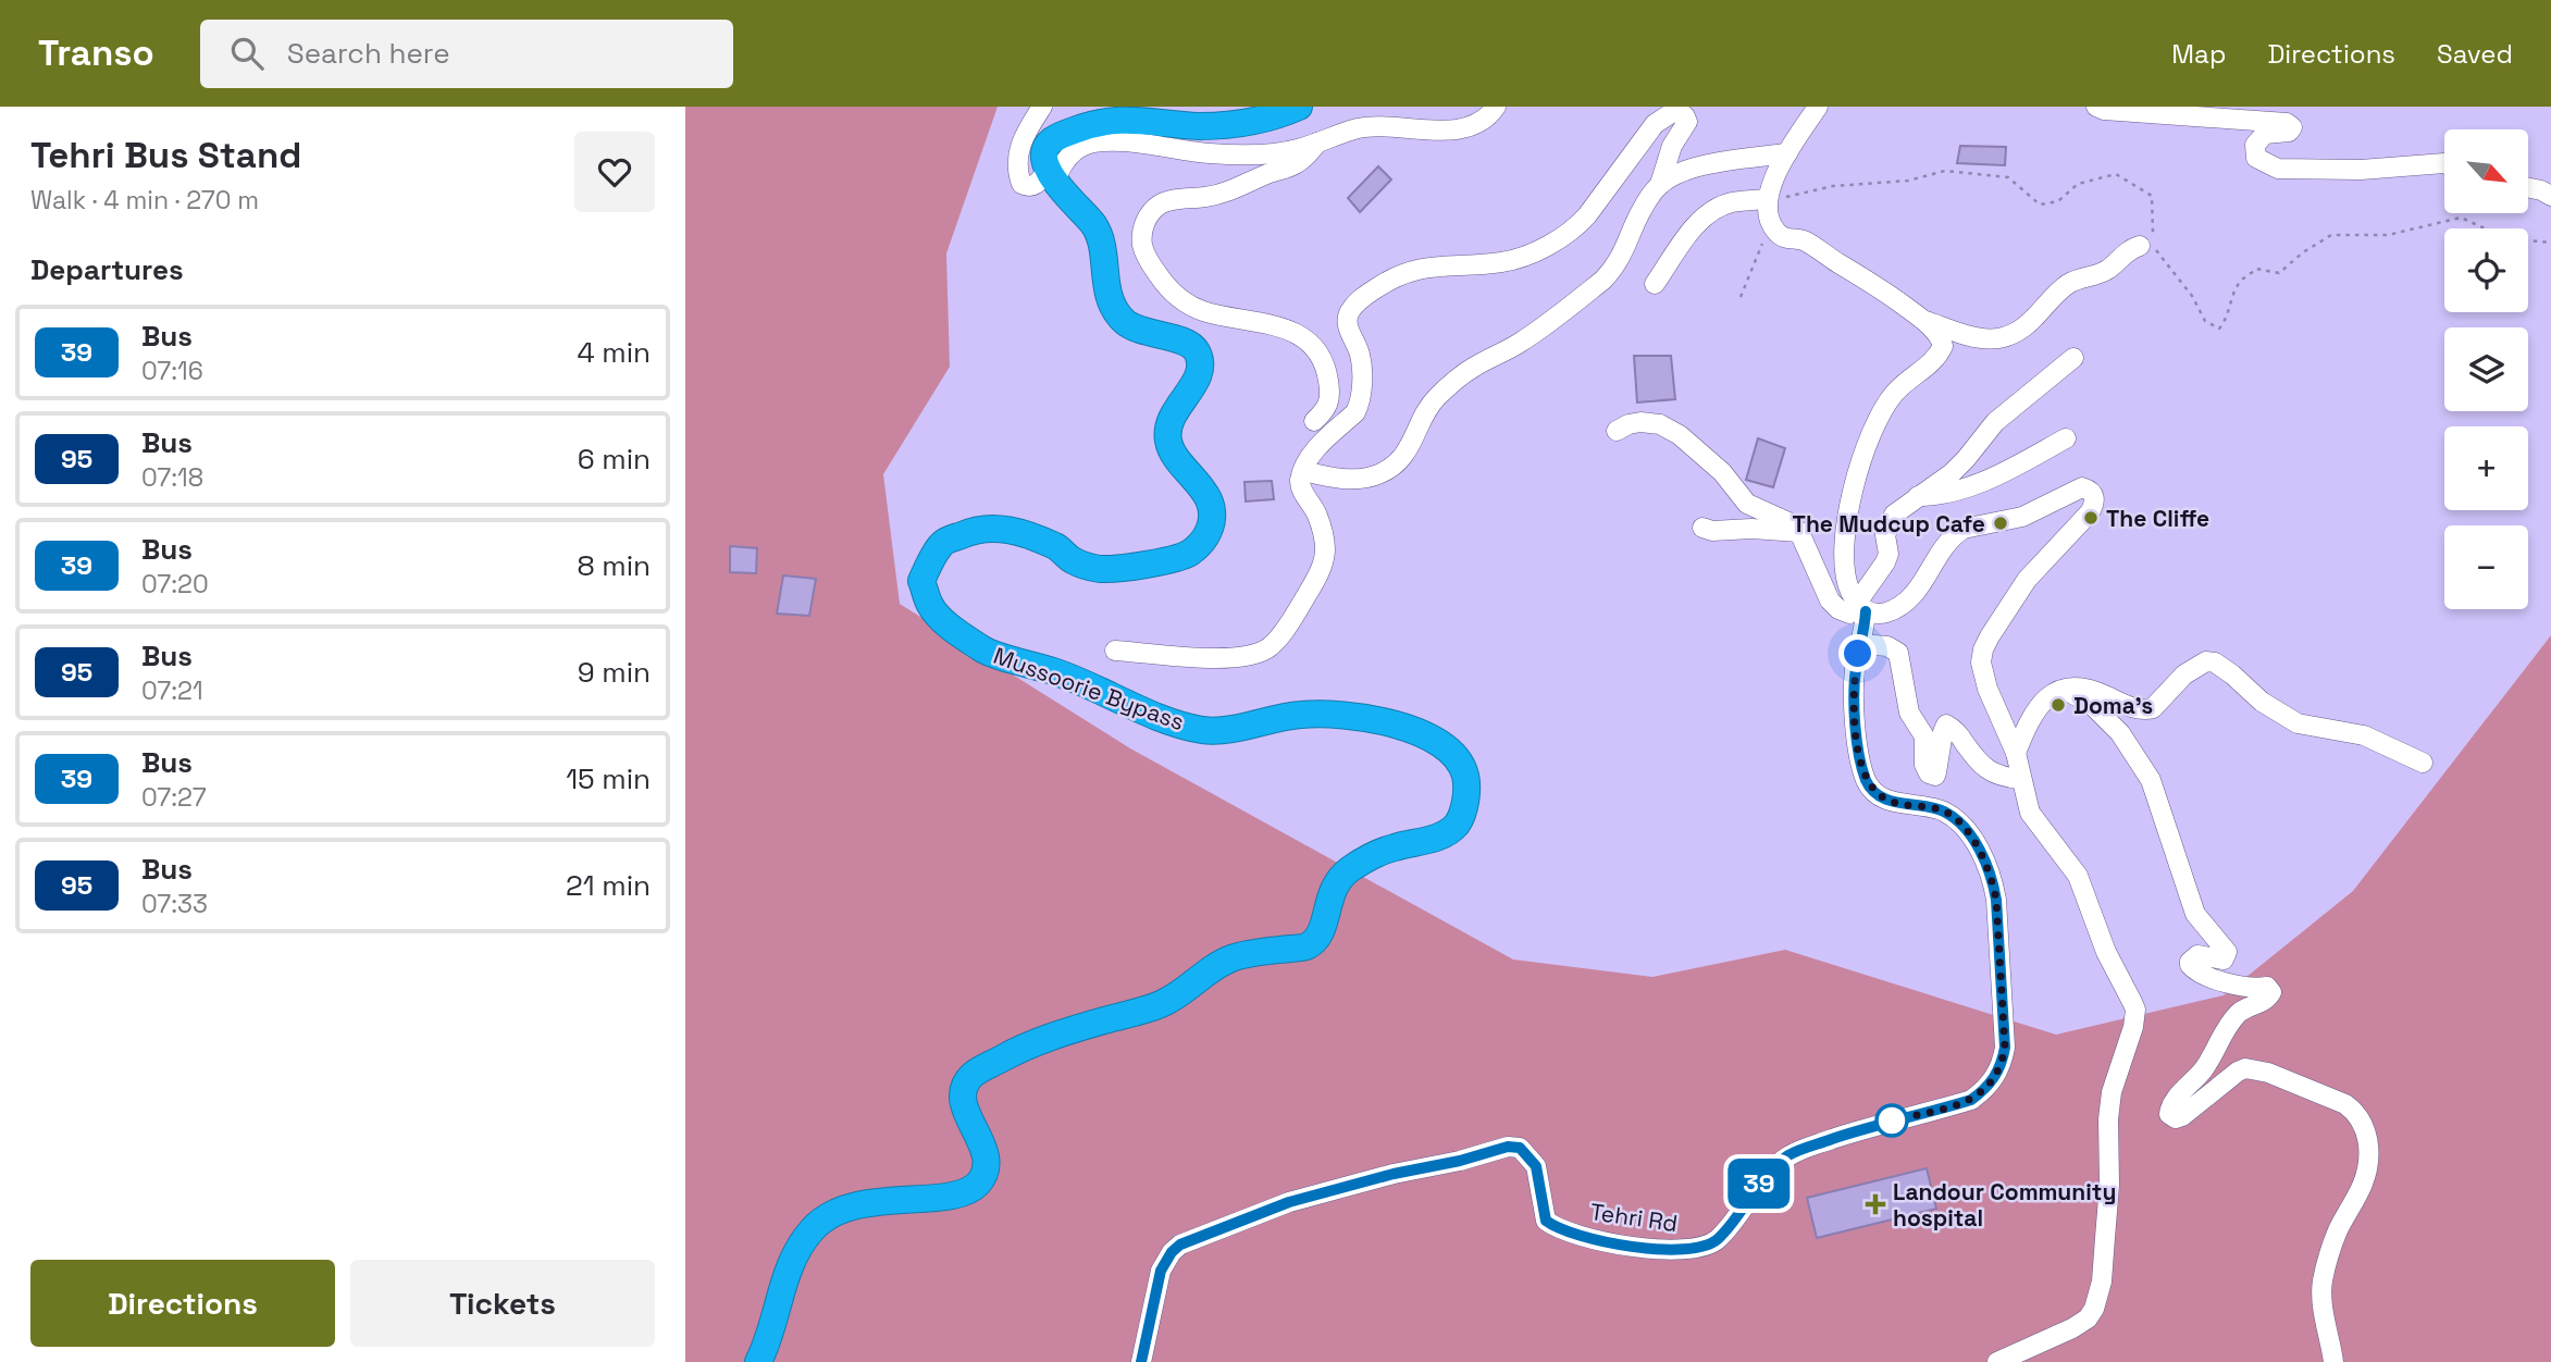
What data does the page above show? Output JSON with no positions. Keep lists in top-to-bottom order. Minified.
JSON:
{"streets":{"highway":["Mussoorie Bypass"],"street":["Tehri Rd"]},"places":{"other":["The Cliffe","The Mudcup Cafe","Doma's"],"health":["Landour Community hospital"]},"lines":["bus line 39"],"north":"bottom right","page":{"header":"Transo","search":"Search here","nav":["Map","Directions","Saved"],"heading":[["Tehri Bus Stand","Walk · 4 min · 270 m"],"Departures"],"on_map":"39","map_buttons":["+","−"],"list":[{"mark":"39","name":"Bus","note":"07:16","value":"4 min"},{"mark":"95","name":"Bus","note":"07:18","value":"6 min"},{"mark":"39","name":"Bus","note":"07:20","value":"8 min"},{"mark":"95","name":"Bus","note":"07:21","value":"9 min"},{"mark":"39","name":"Bus","note":"07:27","value":"15 min"},{"mark":"95","name":"Bus","note":"07:33","value":"21 min"}],"buttons":["Directions","Tickets"]}}
